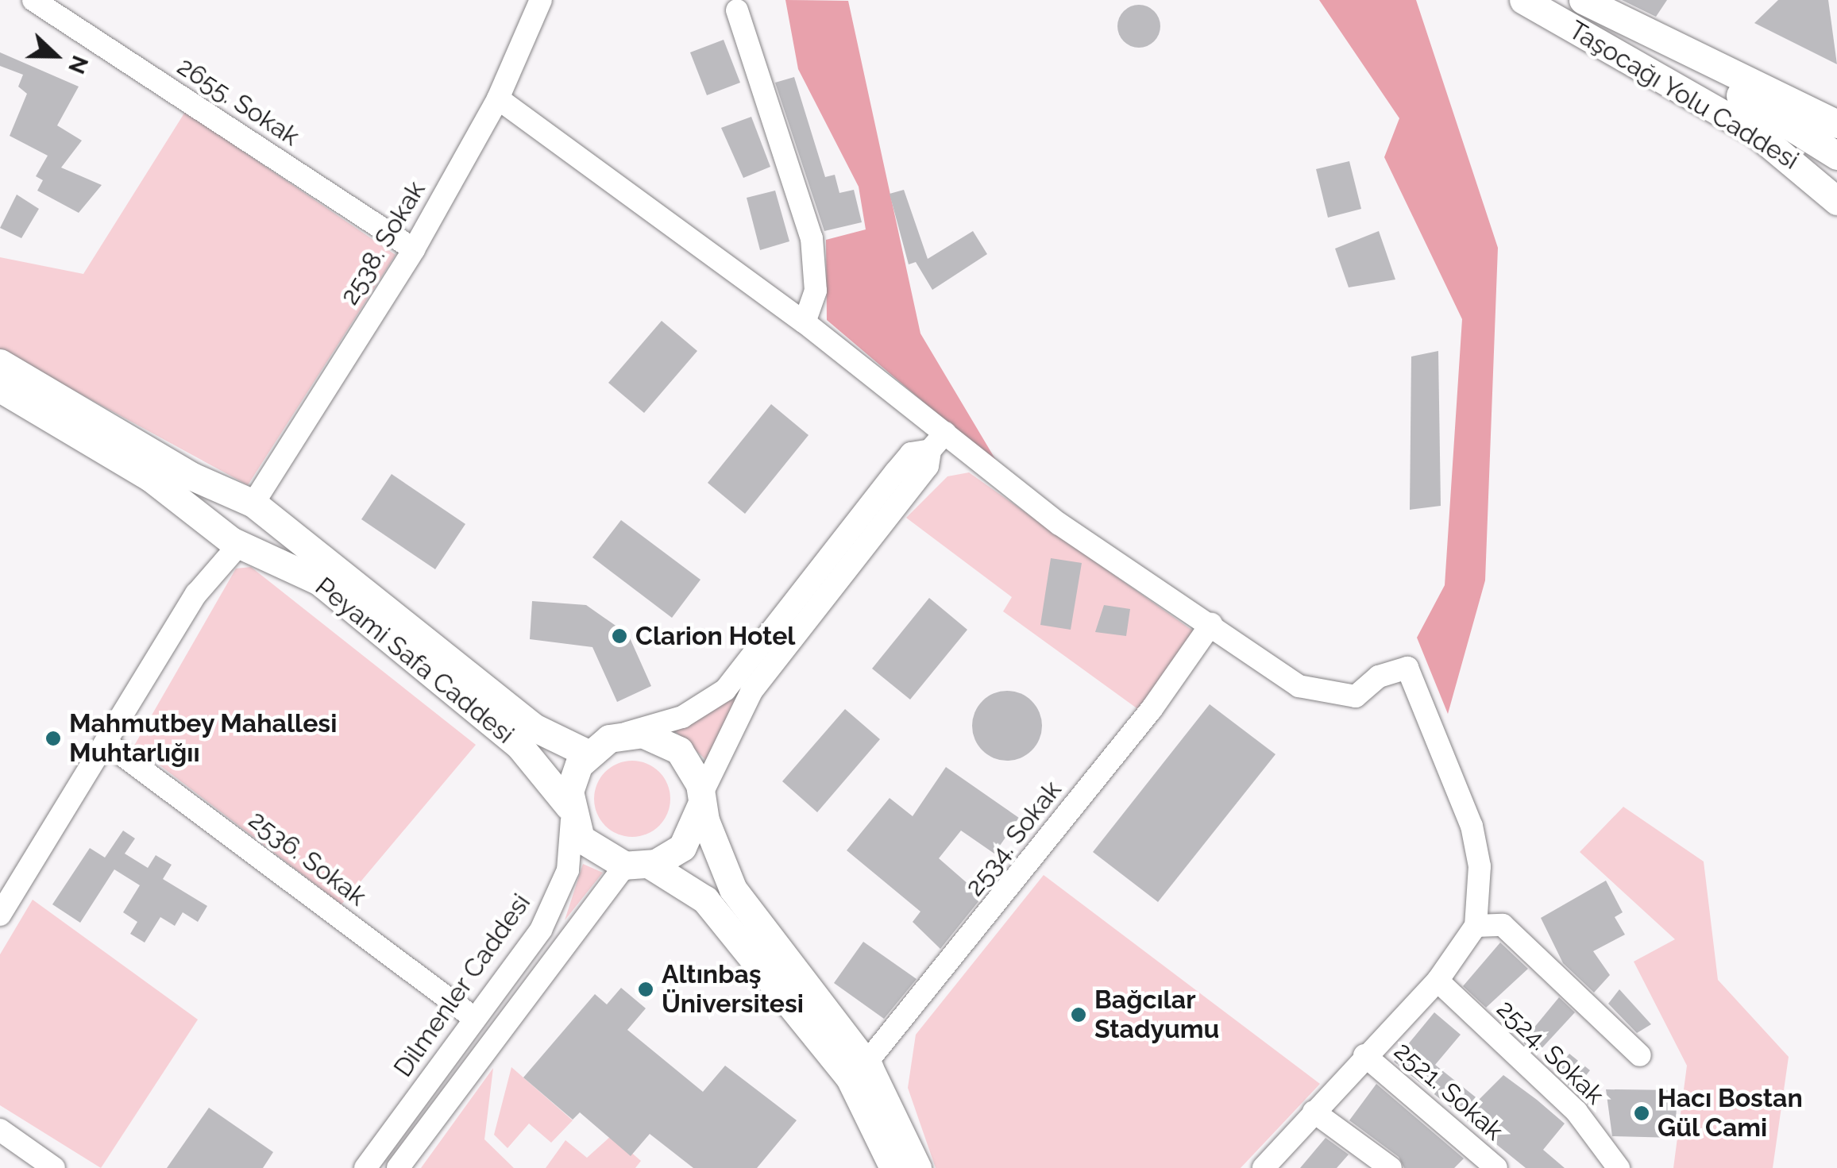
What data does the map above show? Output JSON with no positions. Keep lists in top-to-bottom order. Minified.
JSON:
{"streets":{"main road":["Taşocağı Yolu Caddesi","Peyami Safa Caddesi"],"street":["2655. Sokak","2538. Sokak","2534. Sokak","2536. Sokak","Dilmenler Caddesi","2524. Sokak","2521. Sokak"]},"crossings":[["2655. Sokak","2538. Sokak"],["2538. Sokak","Peyami Safa Caddesi"],["Peyami Safa Caddesi","Dilmenler Caddesi"],["2536. Sokak","Dilmenler Caddesi"]],"places":["Clarion Hotel","Mahmutbey Mahallesi Muhtarlığıı","Altınbaş Üniversitesi","Bağcılar Stadyumu","Hacı Bostan Gül Cami"],"north":"right"}
